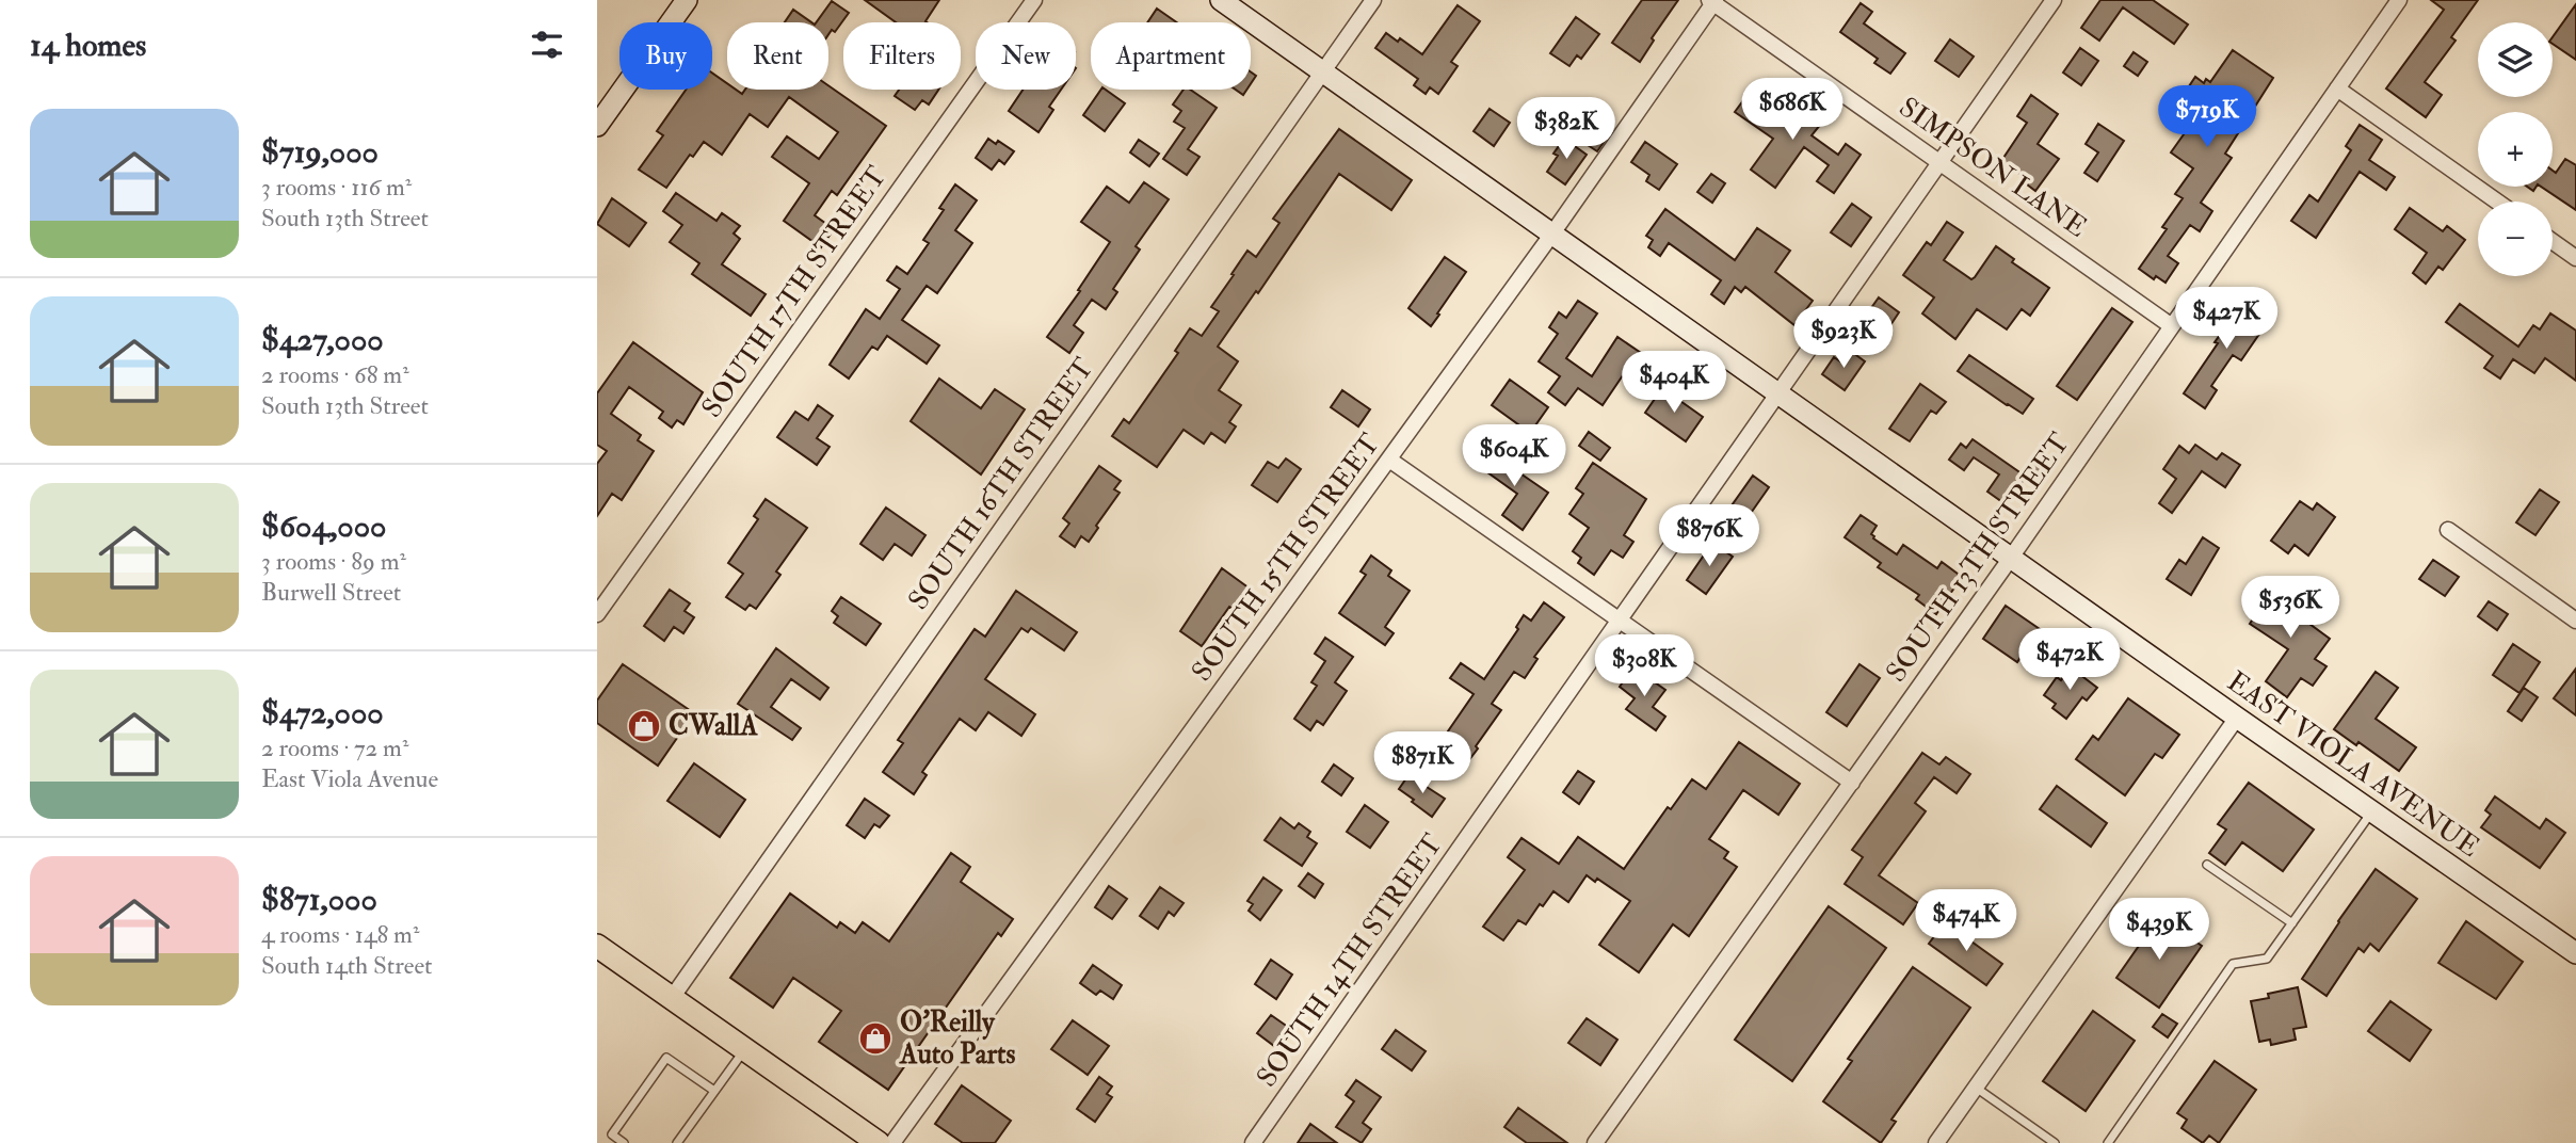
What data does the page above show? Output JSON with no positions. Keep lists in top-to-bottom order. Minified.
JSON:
{"streets":{"street":["SIMPSON LANE","SOUTH 17TH STREET","SOUTH 16TH STREET","SOUTH 15TH STREET","SOUTH 13TH STREET","EAST VIOLA AVENUE","SOUTH 14TH STREET"]},"crossings":[["SIMPSON LANE","SOUTH 15TH STREET"],["SIMPSON LANE","SOUTH 13TH STREET"],["SIMPSON LANE","SOUTH 14TH STREET"],["SOUTH 16TH STREET","EAST VIOLA AVENUE"],["SOUTH 15TH STREET","EAST VIOLA AVENUE"],["SOUTH 13TH STREET","EAST VIOLA AVENUE"],["EAST VIOLA AVENUE","SOUTH 14TH STREET"]],"places":{"shop":["CWallA","O'Reilly Auto Parts"]},"page":{"heading":"14 homes","map_buttons":["+","−"],"chip":["Buy","Rent","Filters","New","Apartment"],"price":["$686K","$719K","$382K","$427K","$923K","$404K","$604K","$876K","$536K","$472K","$308K","$871K","$474K","$439K"],"list":[{"name":"$719,000","note":"3 rooms · 116 m² · South 13th Street"},{"name":"$427,000","note":"2 rooms · 68 m² · South 13th Street"},{"name":"$604,000","note":"3 rooms · 89 m² · Burwell Street"},{"name":"$472,000","note":"2 rooms · 72 m² · East Viola Avenue"},{"name":"$871,000","note":"4 rooms · 148 m² · South 14th Street"}]}}
